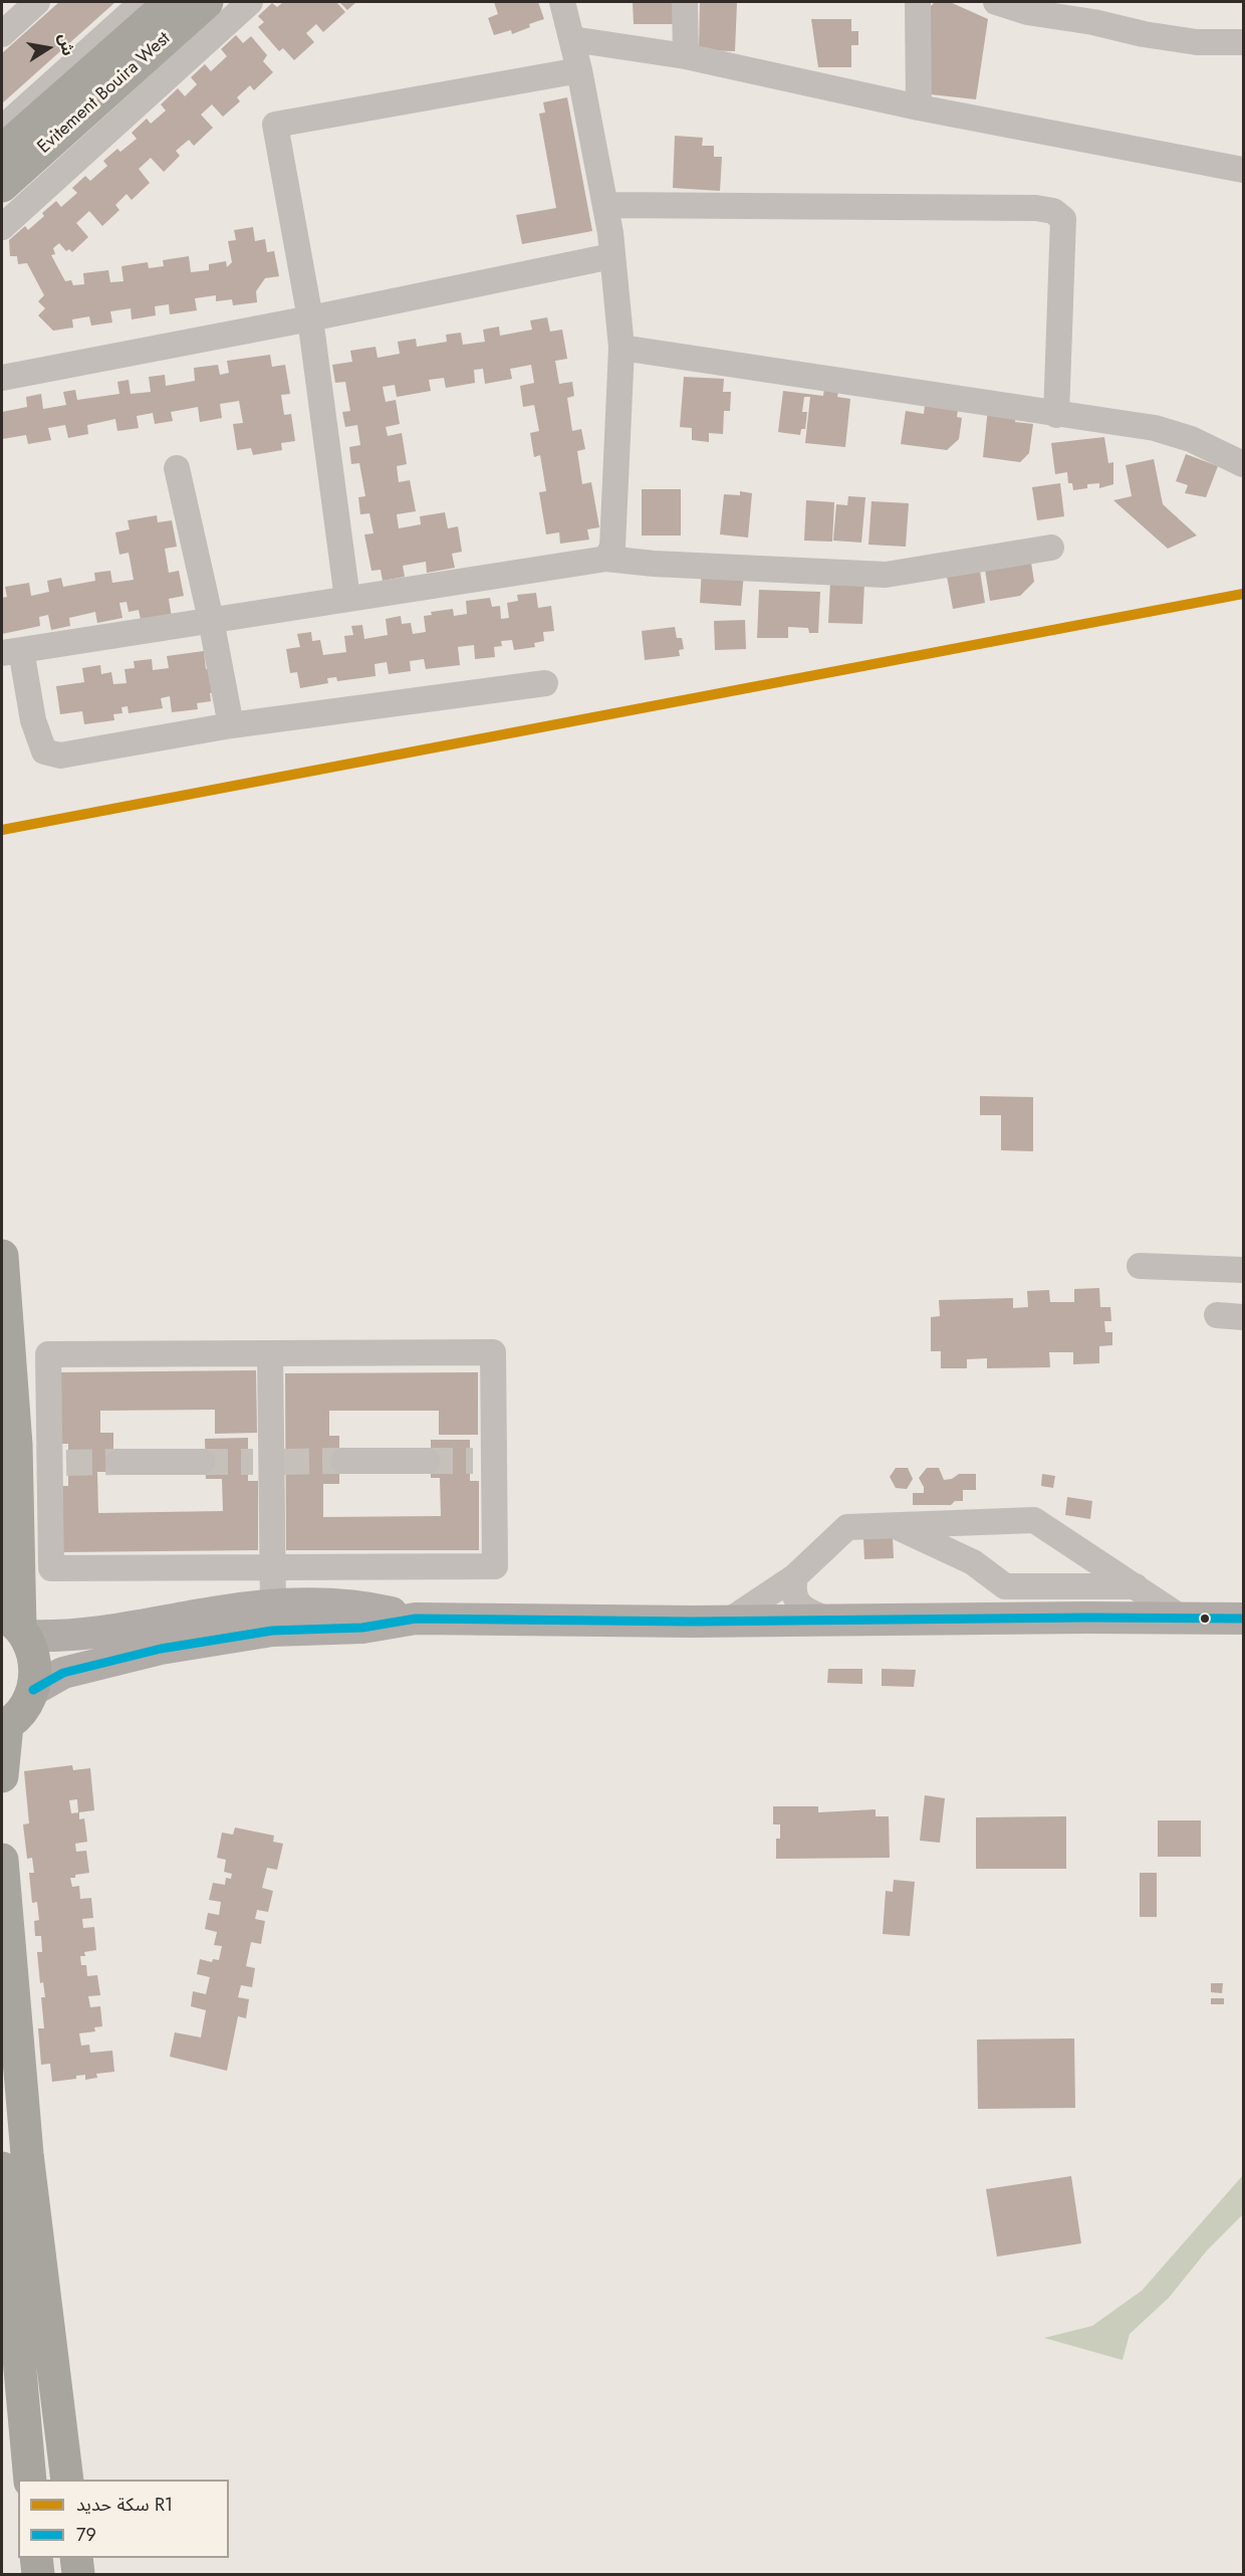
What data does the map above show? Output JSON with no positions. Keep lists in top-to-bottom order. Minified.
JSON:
{"streets":{"highway":["Evitement Bouira West"]},"lines":["rail line R1","transit line 79"],"legend":["سكة حديد R1","79"],"north":"right"}
